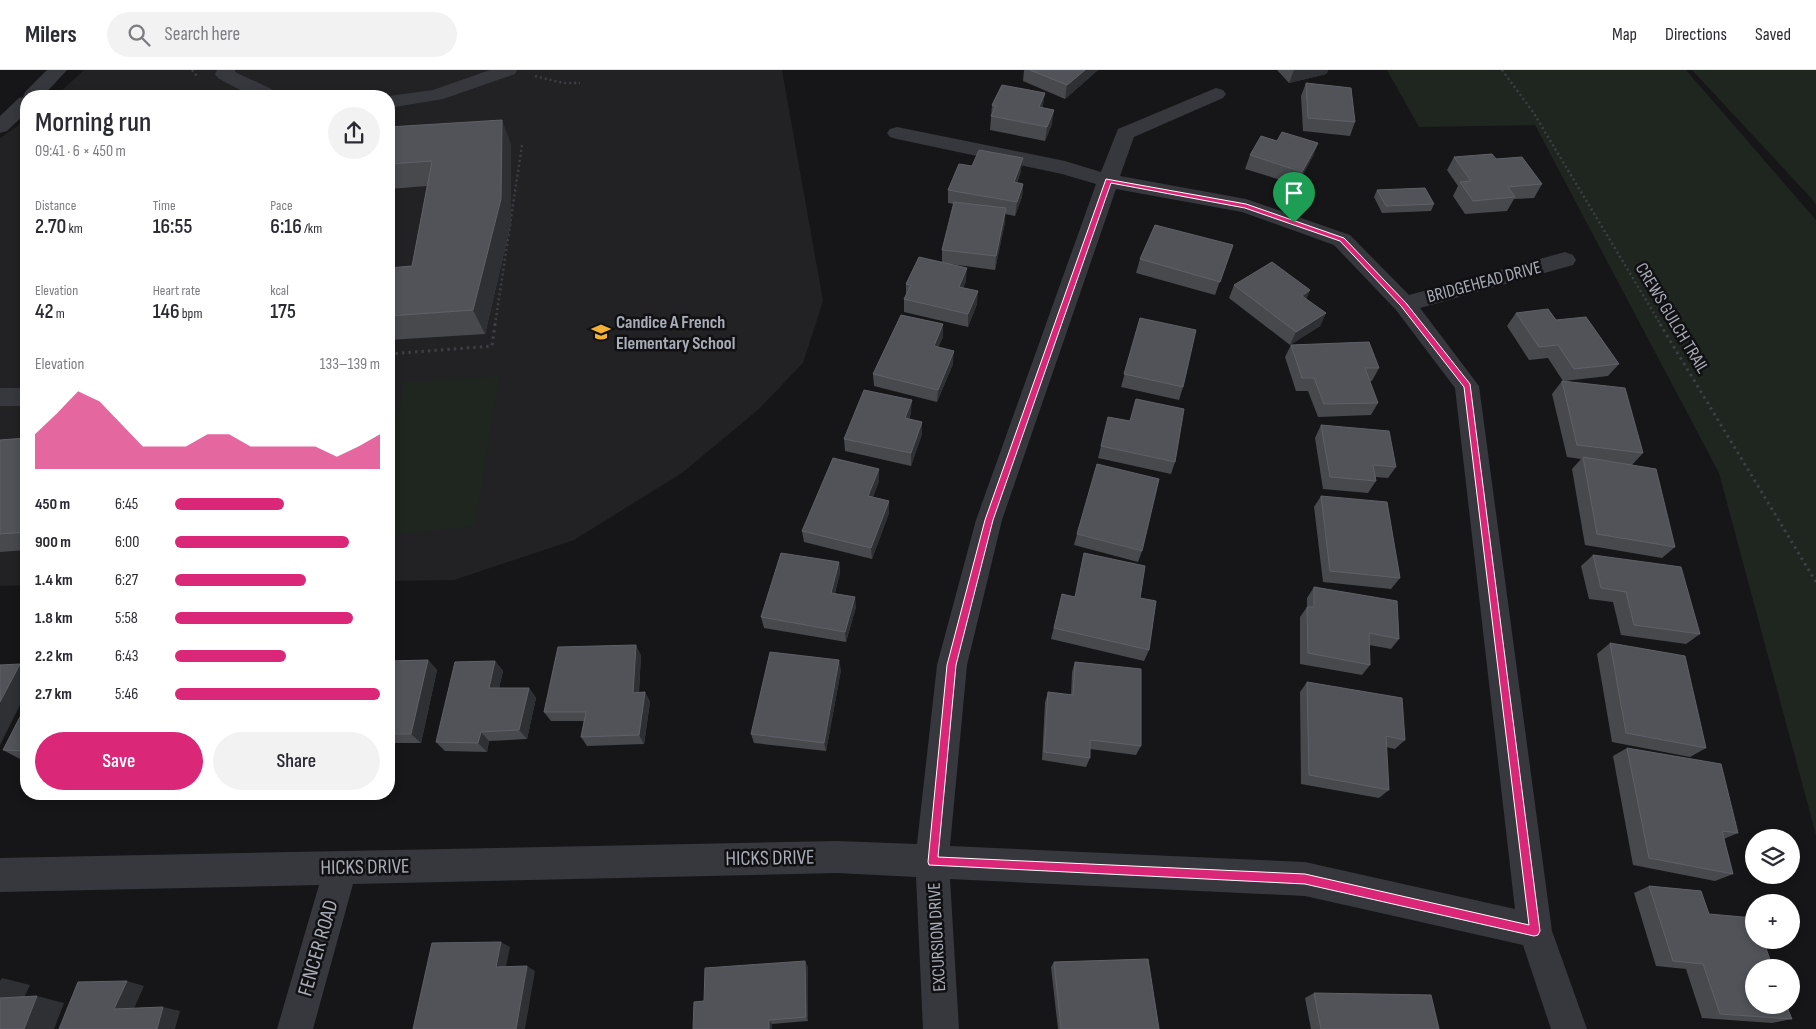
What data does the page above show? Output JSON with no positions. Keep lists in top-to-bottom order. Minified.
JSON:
{"streets":{"street":["BRIDGEHEAD DRIVE","HICKS DRIVE","EXCURSION DRIVE","FENCER ROAD"],"path":["CREWS GULCH TRAIL"]},"crossings":[["HICKS DRIVE","EXCURSION DRIVE"],["HICKS DRIVE","FENCER ROAD"]],"places":{"school or university":["Candice A French Elementary School"]},"page":{"header":"Milers","search":"Search here","nav":["Map","Directions","Saved"],"heading":["Morning run","09:41 · 6 × 450 m"],"stats":[["Distance","2.70 km"],["Time","16:55"],["Pace","6:16 /km"],["Elevation","42 m"],["Heart rate","146 bpm"],["kcal","175"]],"chart":["Elevation","133–139 m"],"list":[{"name":"450 m","note":"6:45"},{"name":"900 m","note":"6:00"},{"name":"1.4 km","note":"6:27"},{"name":"1.8 km","note":"5:58"},{"name":"2.2 km","note":"6:43"},{"name":"2.7 km","note":"5:46"}],"buttons":["Save","Share"],"map_buttons":["+","−"]}}
